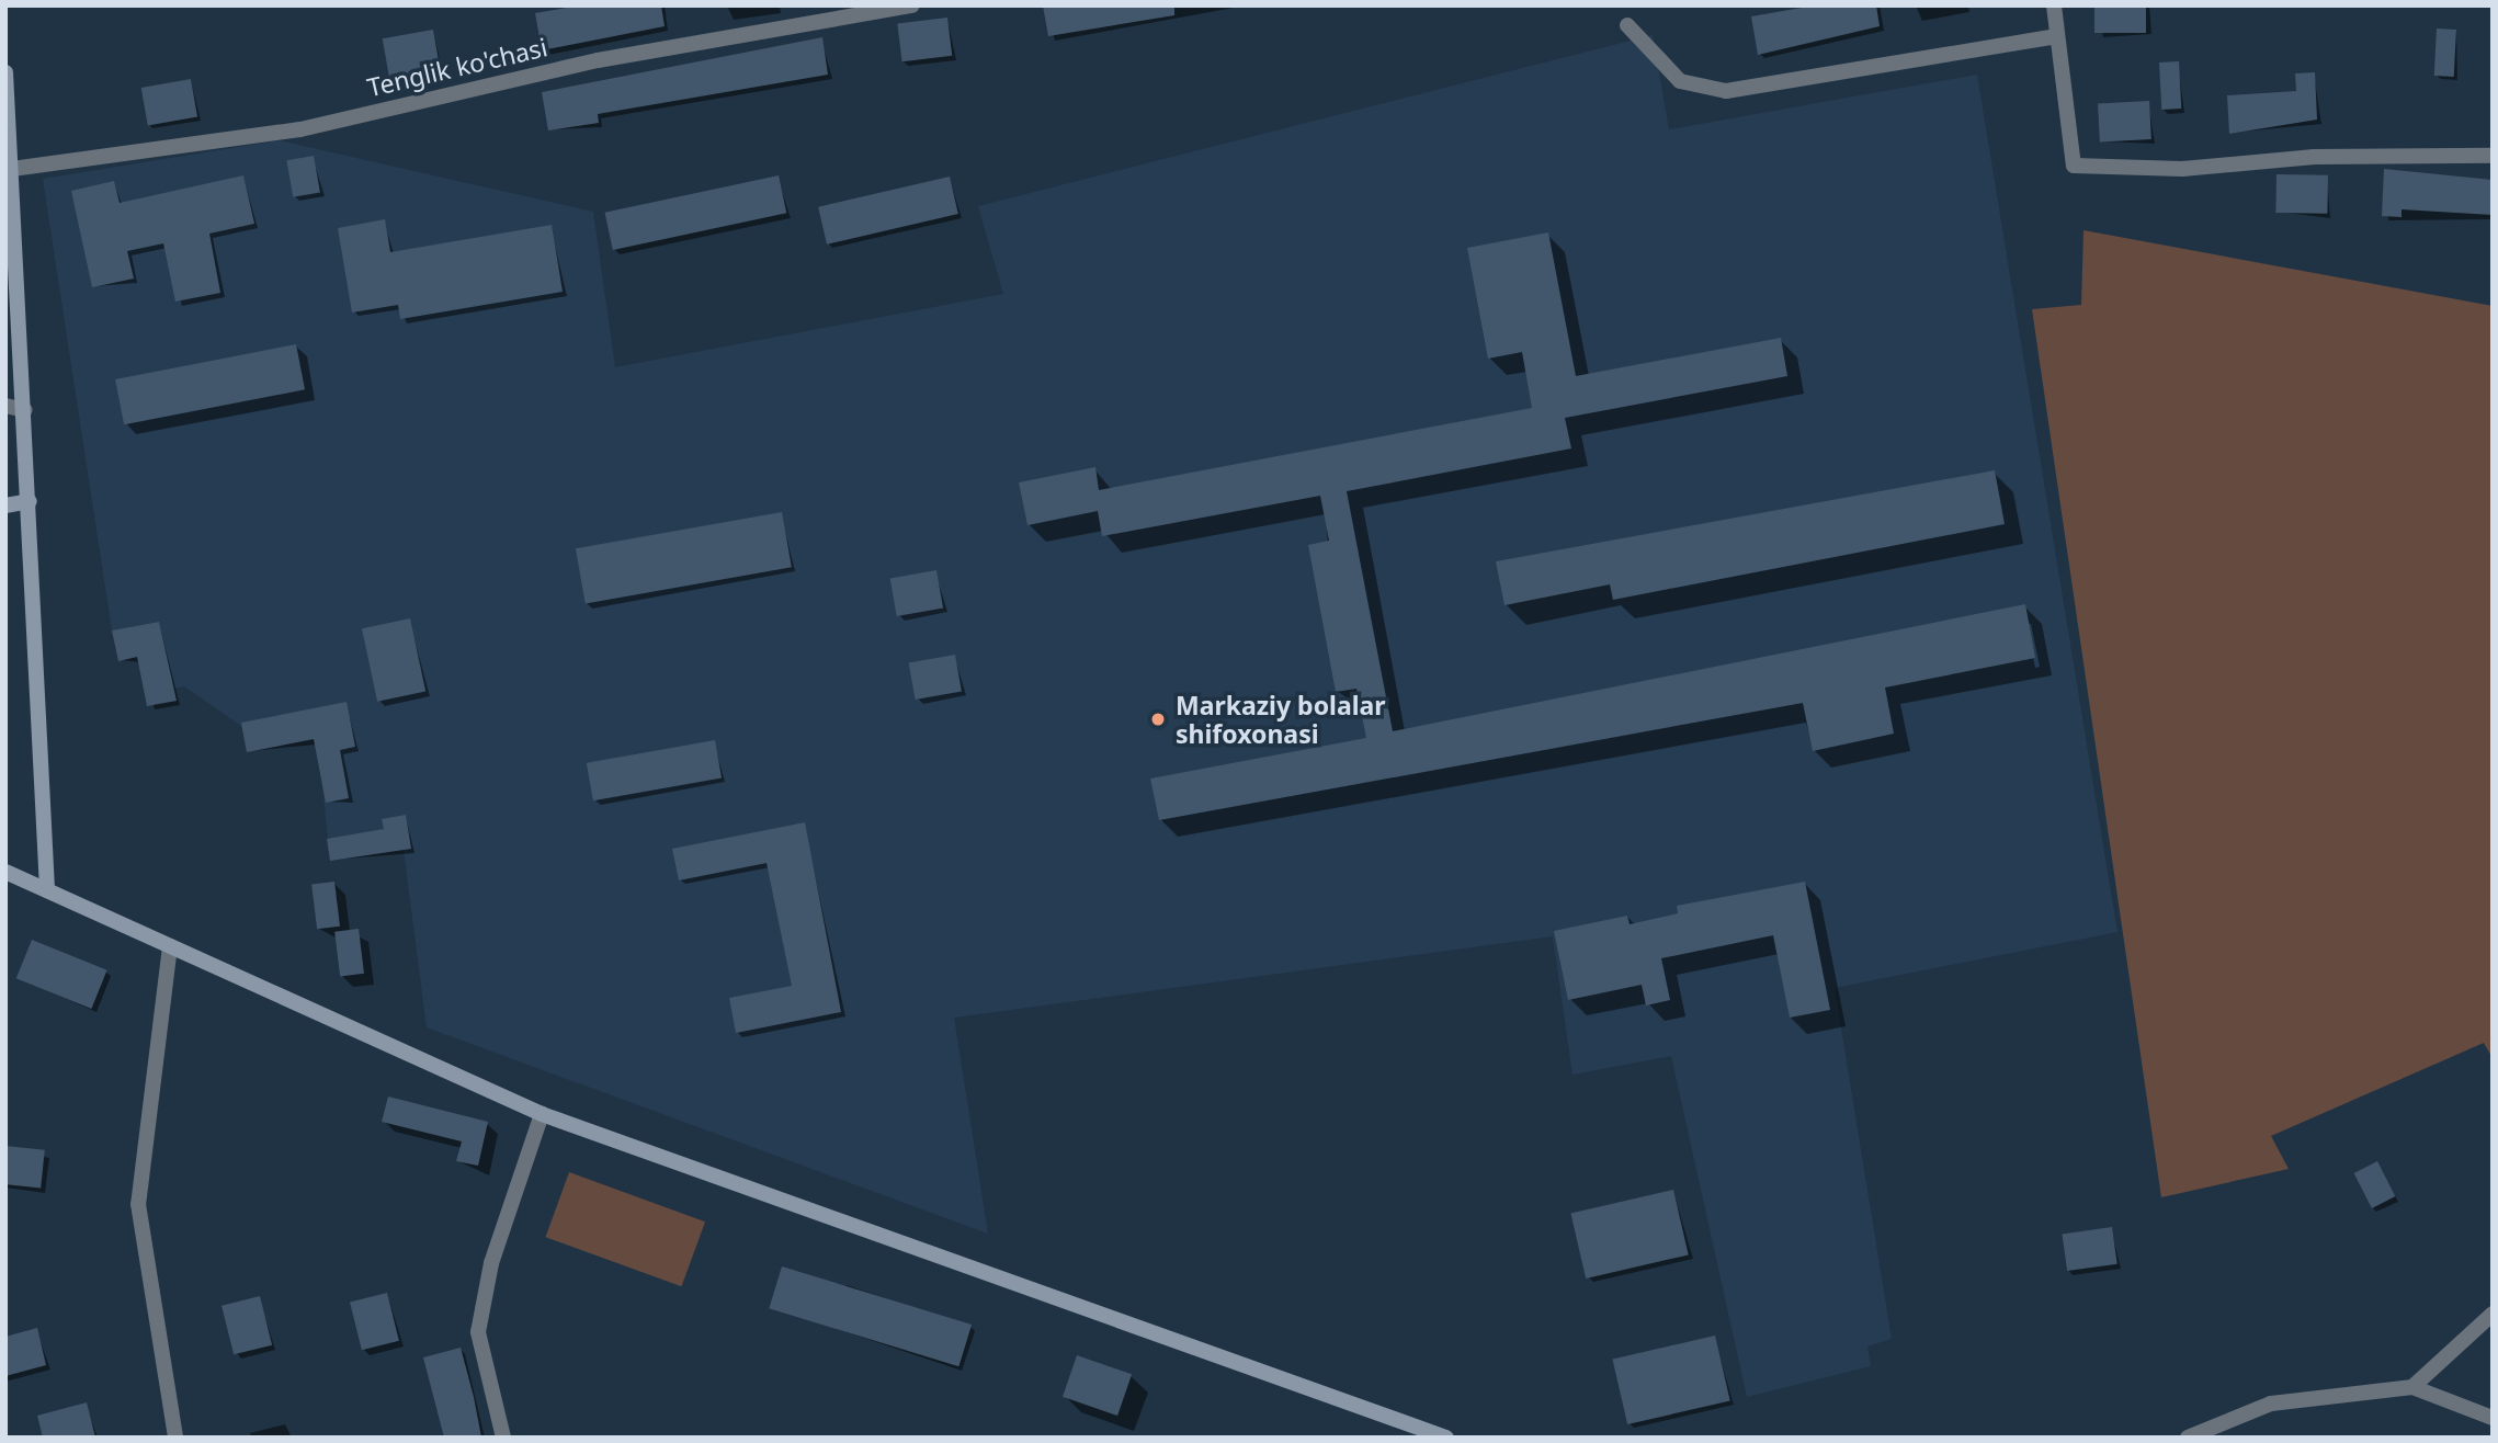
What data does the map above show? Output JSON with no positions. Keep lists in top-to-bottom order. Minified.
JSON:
{"streets":{"street":["Tenglik ko'chasi"]},"places":["Markaziy bolalar shifoxonasi"]}
